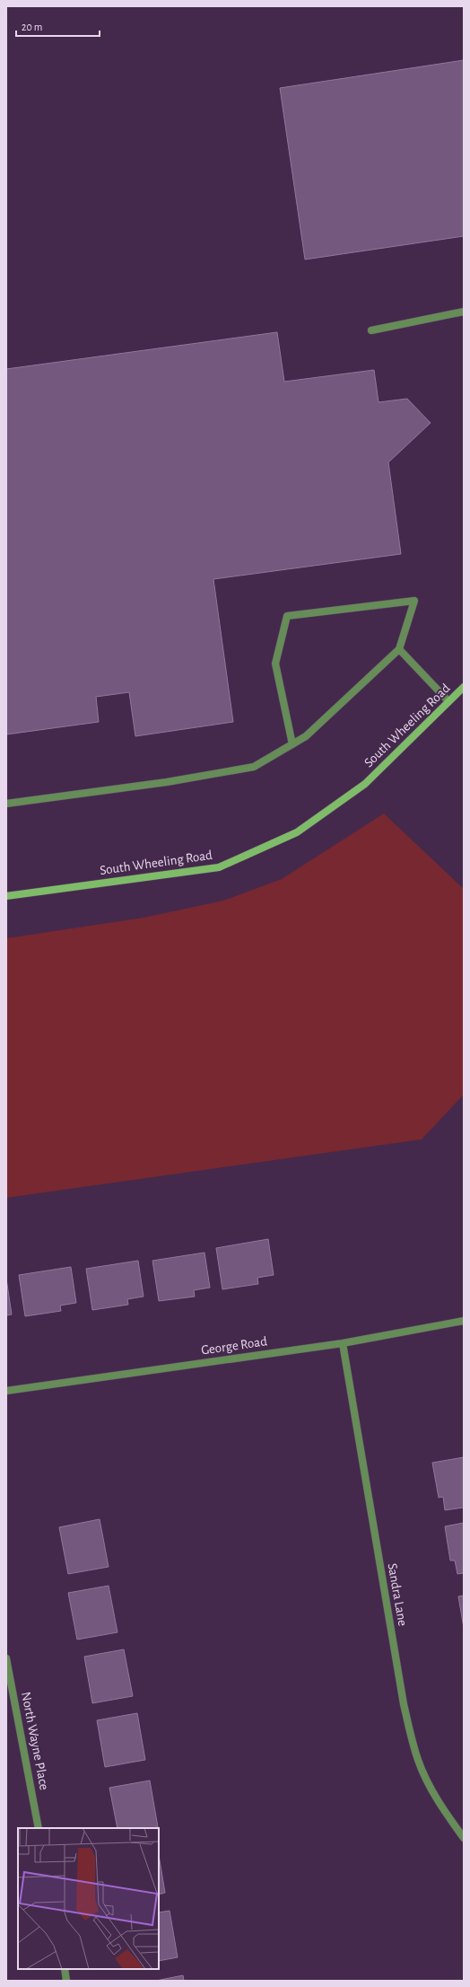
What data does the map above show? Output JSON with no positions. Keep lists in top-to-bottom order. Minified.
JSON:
{"streets":{"main road":["South Wheeling Road"],"street":["George Road","Sandra Lane","North Wayne Place"]},"crossings":[["George Road","Sandra Lane"]],"scale_bar":"20 m"}
